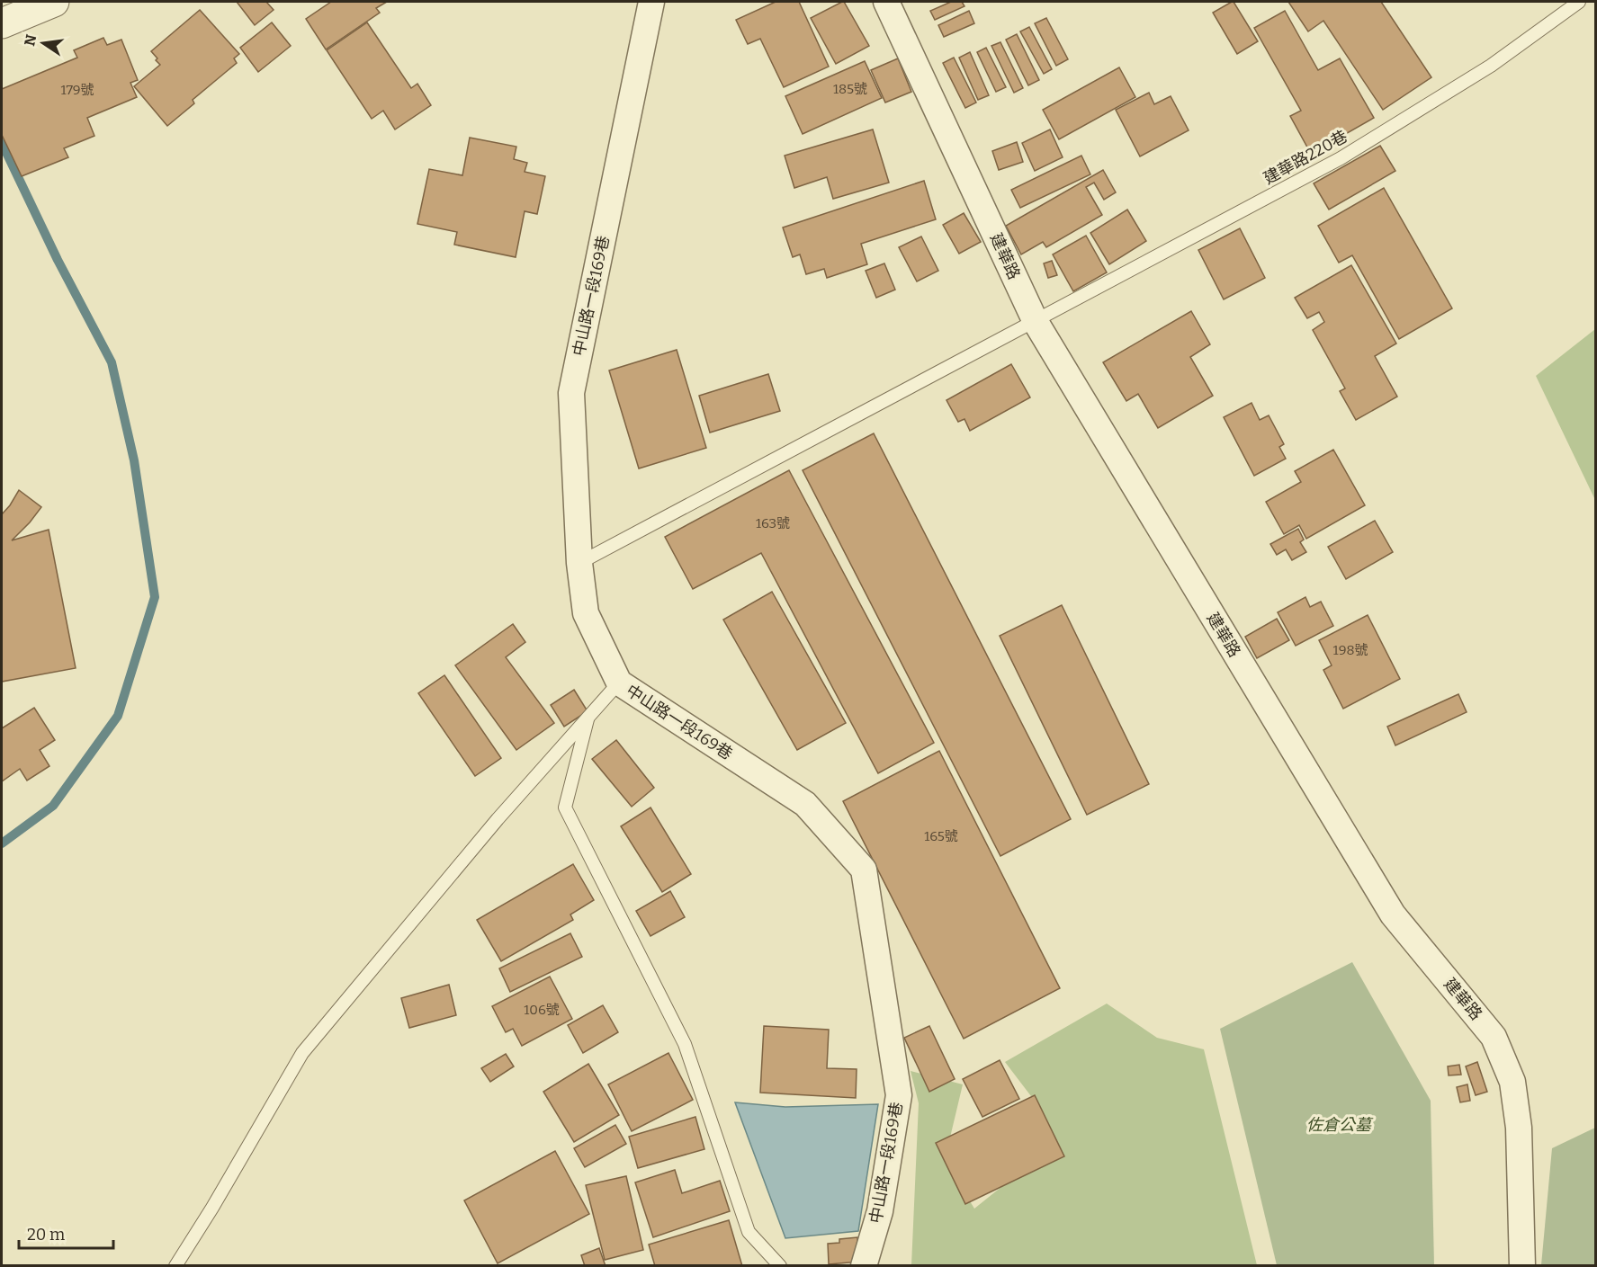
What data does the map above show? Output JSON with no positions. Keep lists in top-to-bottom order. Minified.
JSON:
{"streets":{"street":["建華路","中山路一段169巷"],"lane":["建華路220巷"]},"crossings":[["建華路220巷","建華路"],["建華路220巷","中山路一段169巷"]],"parks":["佐倉公墓"],"house_numbers":["185號","179號","163號","198號","165號","106號"],"scale_bar":"20 m","north":"left"}
